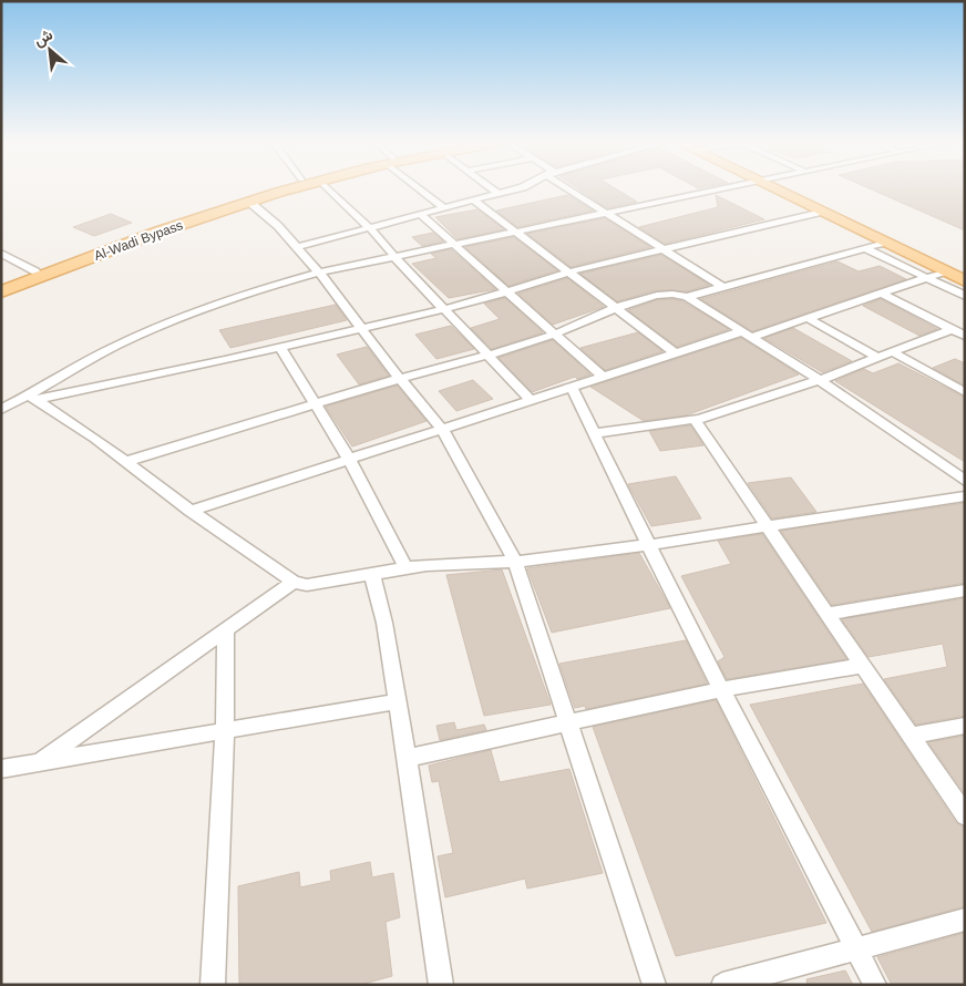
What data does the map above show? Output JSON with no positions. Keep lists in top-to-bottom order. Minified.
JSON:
{"streets":{"main road":["Al-Wadi Bypass"]},"north":"top left"}
